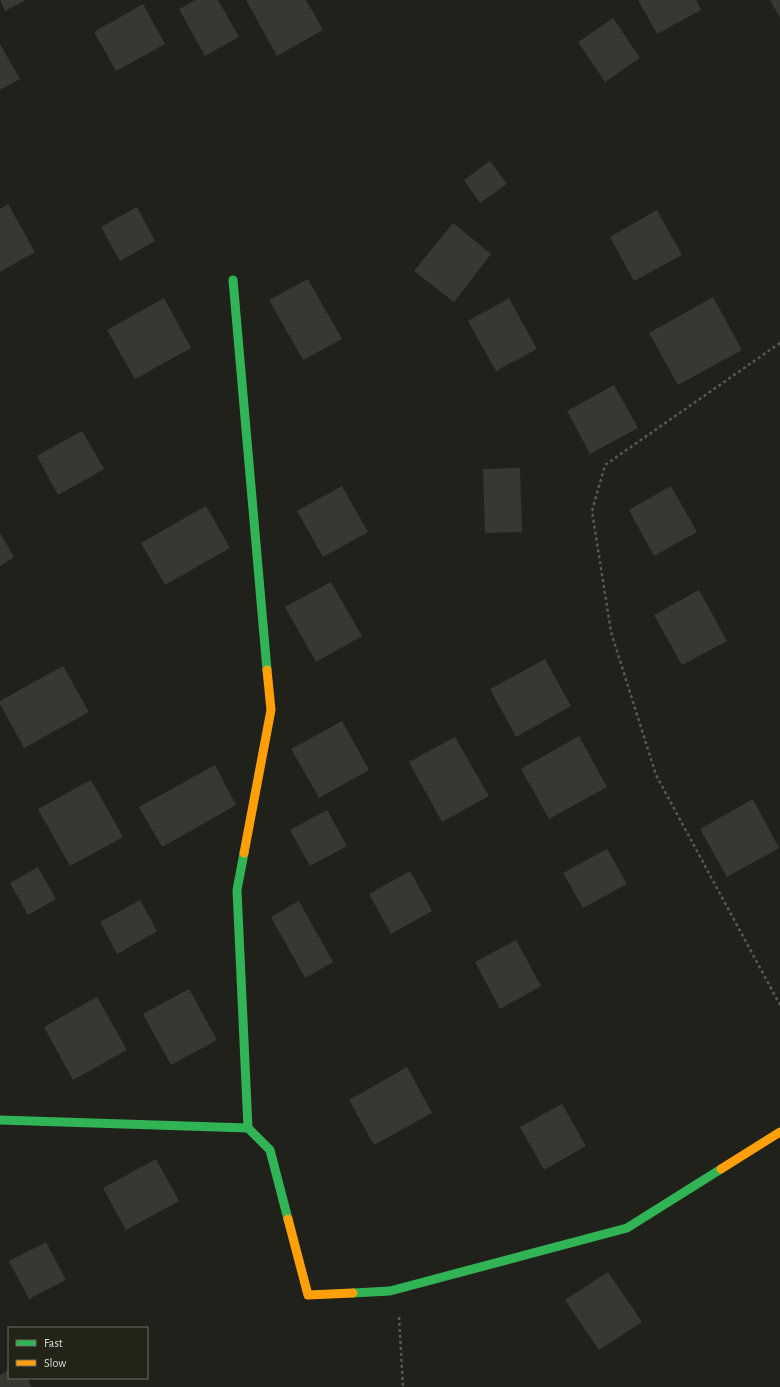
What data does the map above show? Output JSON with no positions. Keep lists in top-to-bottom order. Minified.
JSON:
{"legend":["Fast","Slow"]}
